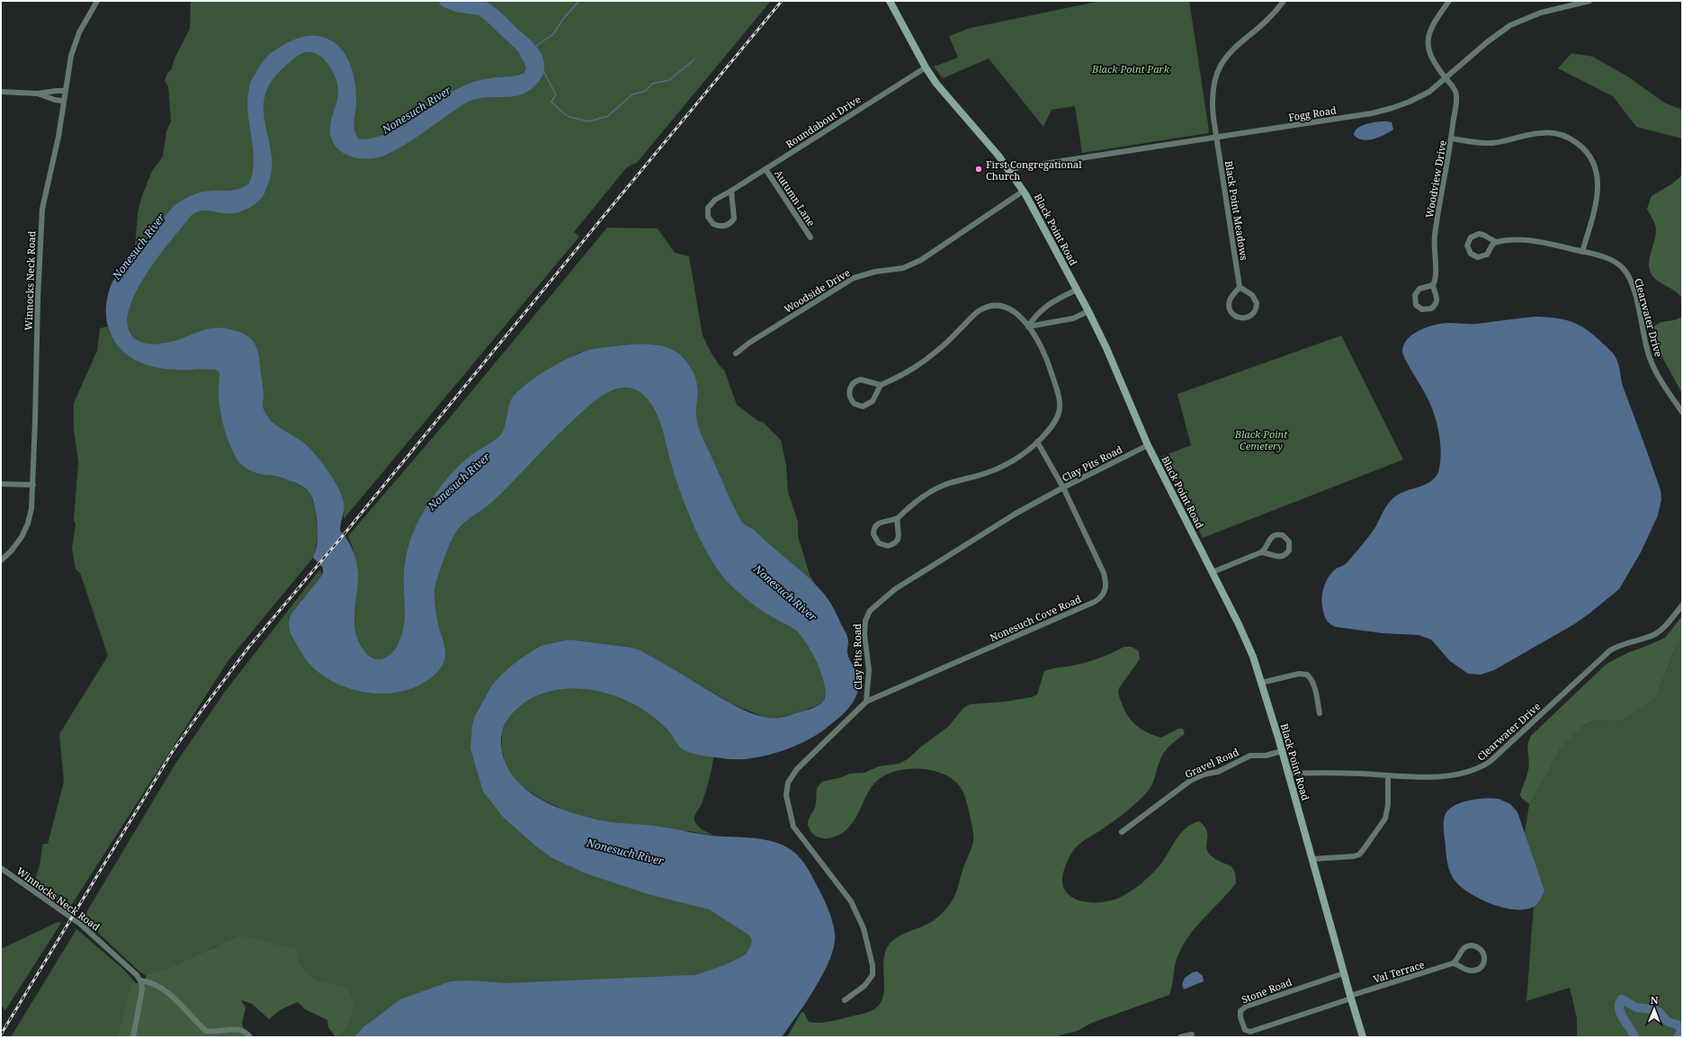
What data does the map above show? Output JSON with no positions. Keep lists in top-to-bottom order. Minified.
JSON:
{"streets":{"main road":["Black Point Road"],"street":["Fogg Road","Roundabout Drive","Woodview Drive","Autumn Lane","Black Point Meadows","Winnocks Neck Road","Woodside Drive","Clearwater Drive","Clay Pits Road","Nonesuch Cove Road","Gravel Road","Val Terrace","Stone Road"]},"crossings":[["Fogg Road","Woodview Drive"],["Fogg Road","Black Point Meadows"],["Fogg Road","Black Point Road"],["Roundabout Drive","Autumn Lane"],["Roundabout Drive","Black Point Road"],["Black Point Road","Woodside Drive"],["Black Point Road","Clearwater Drive"],["Black Point Road","Clay Pits Road"],["Black Point Road","Gravel Road"],["Black Point Road","Val Terrace"],["Black Point Road","Stone Road"],["Clay Pits Road","Nonesuch Cove Road"],["Val Terrace","Stone Road"]],"water":["Nonesuch River"],"parks":["Black Point Park","Black Point Cemetery"],"places":["First Congregational Church"],"north":"top"}
